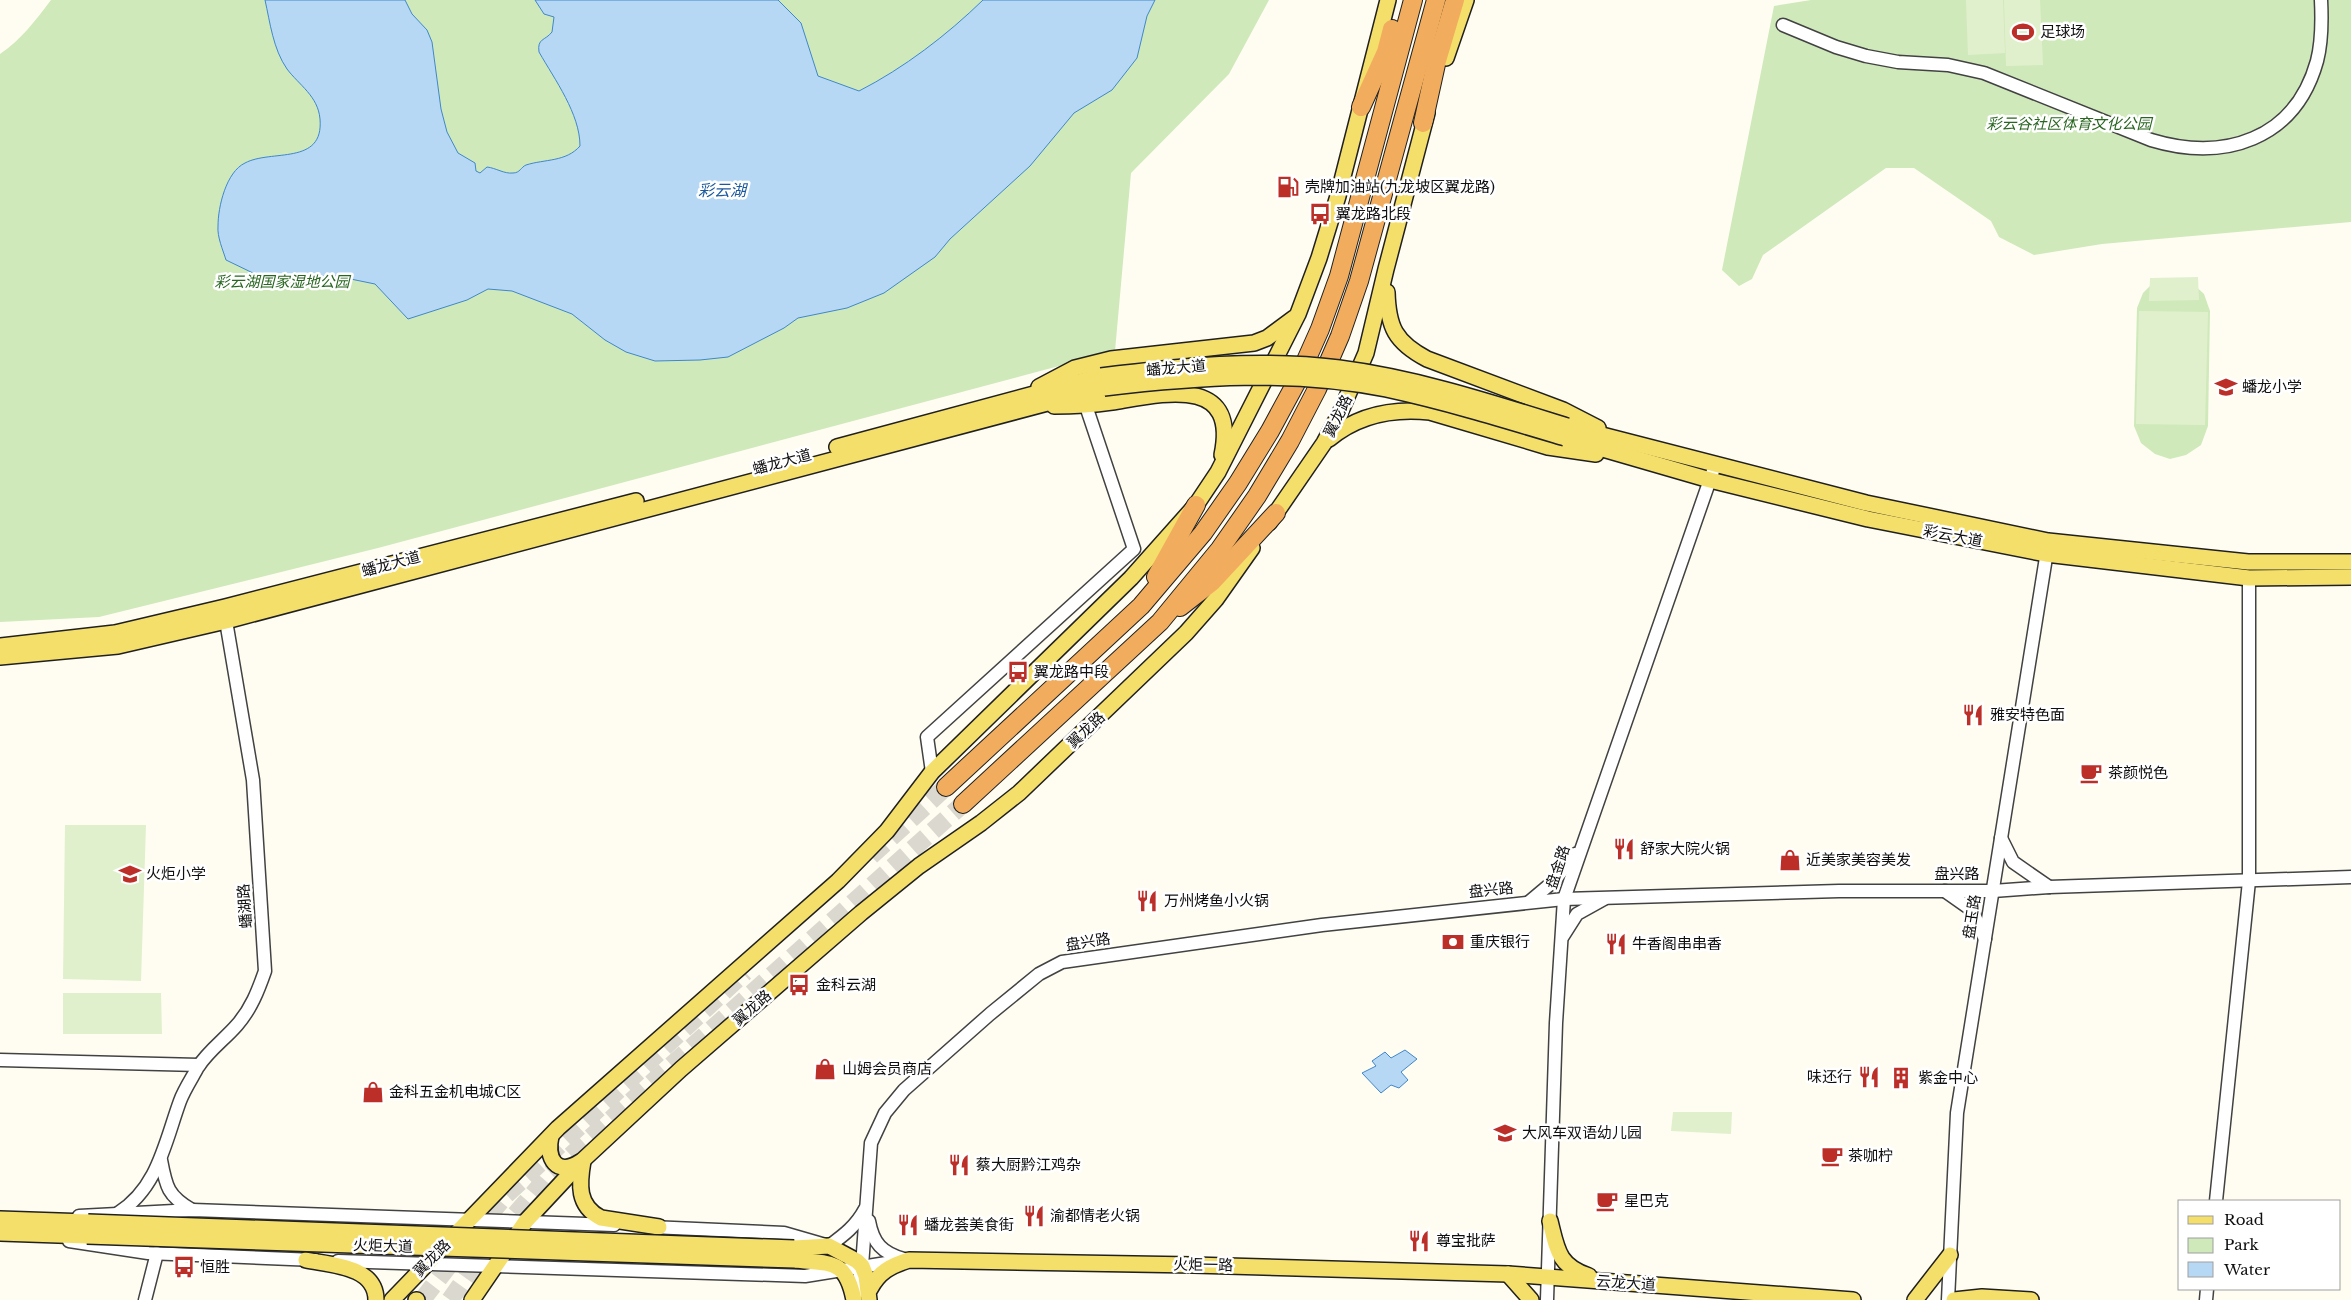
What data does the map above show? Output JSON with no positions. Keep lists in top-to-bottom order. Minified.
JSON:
{"streets":{"highway":["翼龙路"],"main road":["蟠龙大道","彩云大道","火炬大道","火炬一路","云龙大道"],"street":["盘金路","盘兴路","蟠湖路","盘玉路"]},"crossings":[["蟠龙大道","彩云大道"],["蟠龙大道","蟠湖路"],["彩云大道","盘金路"],["彩云大道","盘玉路"],["盘金路","盘兴路"],["盘金路","火炬一路"],["盘金路","云龙大道"],["盘兴路","盘玉路"],["火炬一路","云龙大道"]],"water":["彩云湖"],"parks":["彩云谷社区体育文化公园","彩云湖国家湿地公园"],"places":{"sports":["足球场"],"fuel station":["壳牌加油站(九龙坡区翼龙路)"],"bus stop":["翼龙路北段","翼龙路中段","金科云湖","恒胜"],"school or university":["蟠龙小学","火炬小学","大风车双语幼儿园"],"restaurant":["雅安特色面","舒家大院火锅","万州烤鱼小火锅","牛香阁串串香","味还行","蔡大厨黔江鸡杂","渝都情老火锅","蟠龙荟美食街","尊宝批萨"],"cafe":["茶颜悦色","茶咖柠","星巴克"],"shop":["近美家美容美发","山姆会员商店","金科五金机电城C区"],"bank":["重庆银行"],"building":["紫金中心"]},"legend":["Road","Park","Water"]}
